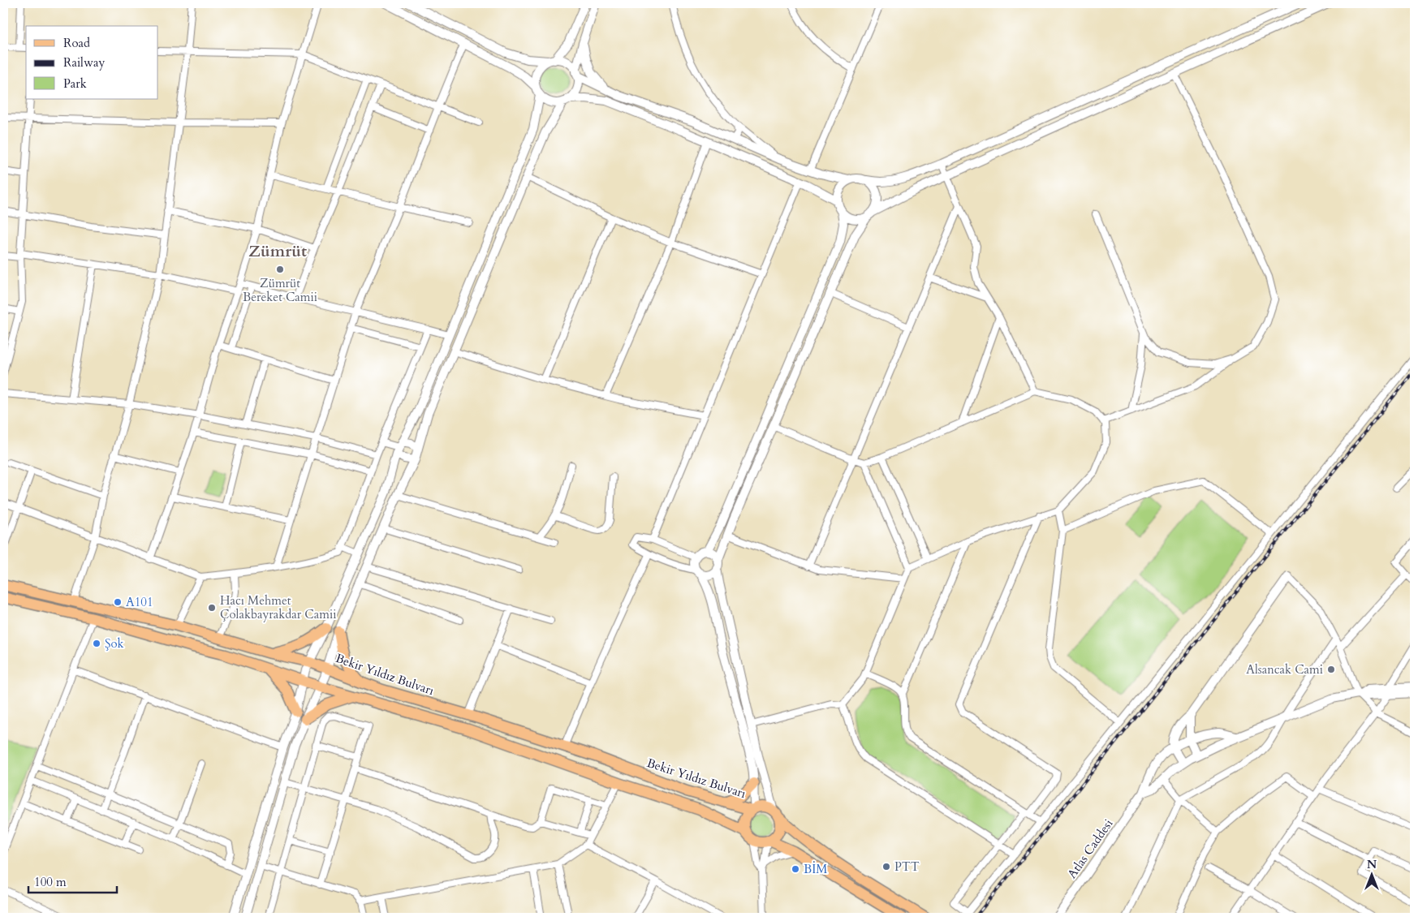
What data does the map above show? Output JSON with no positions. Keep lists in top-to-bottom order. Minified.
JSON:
{"streets":{"main road":["Bekir Yıldız Bulvarı"],"street":["Atlas Caddesi"]},"districts":["Zümrüt"],"places":["Zümrüt Bereket Camii","A101","Hacı Mehmet Çolakbayrakdar Camii","Şok","Alsancak Cami","PTT","BİM"],"legend":["Road","Railway","Park"],"scale_bar":"100 m","north":"top"}
